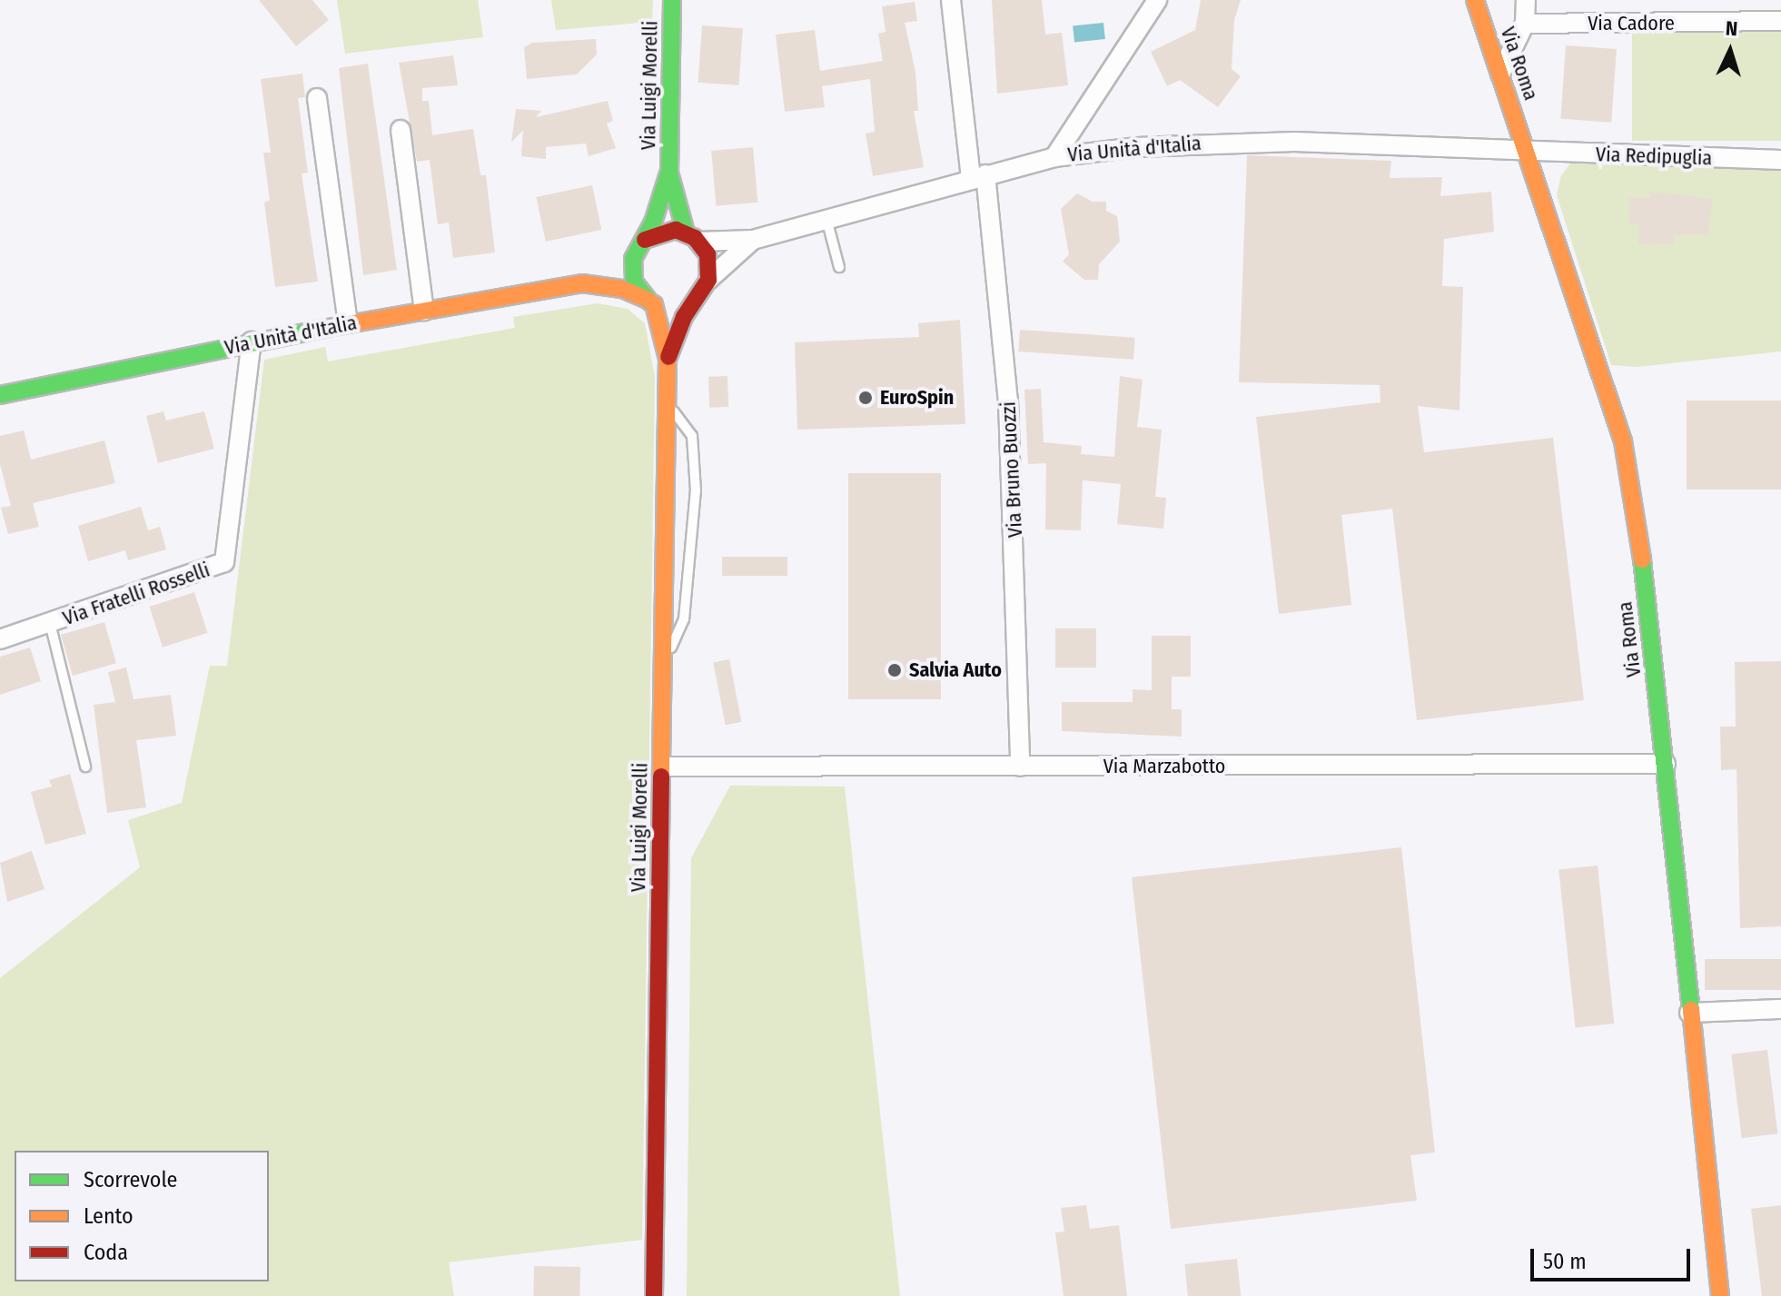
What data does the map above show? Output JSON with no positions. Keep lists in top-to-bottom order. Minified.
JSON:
{"streets":{"street":["Via Cadore","Via Roma","Via Luigi Morelli","Via Unità d'Italia","Via Redipuglia","Via Bruno Buozzi","Via Fratelli Rosselli","Via Marzabotto"]},"crossings":[["Via Roma","Via Unità d'Italia"],["Via Roma","Via Redipuglia"],["Via Roma","Via Marzabotto"],["Via Luigi Morelli","Via Unità d'Italia"],["Via Luigi Morelli","Via Marzabotto"],["Via Unità d'Italia","Via Redipuglia"],["Via Unità d'Italia","Via Bruno Buozzi"],["Via Unità d'Italia","Via Fratelli Rosselli"],["Via Bruno Buozzi","Via Marzabotto"]],"places":["EuroSpin","Salvia Auto"],"legend":["Scorrevole","Lento","Coda"],"scale_bar":"50 m","north":"top"}
